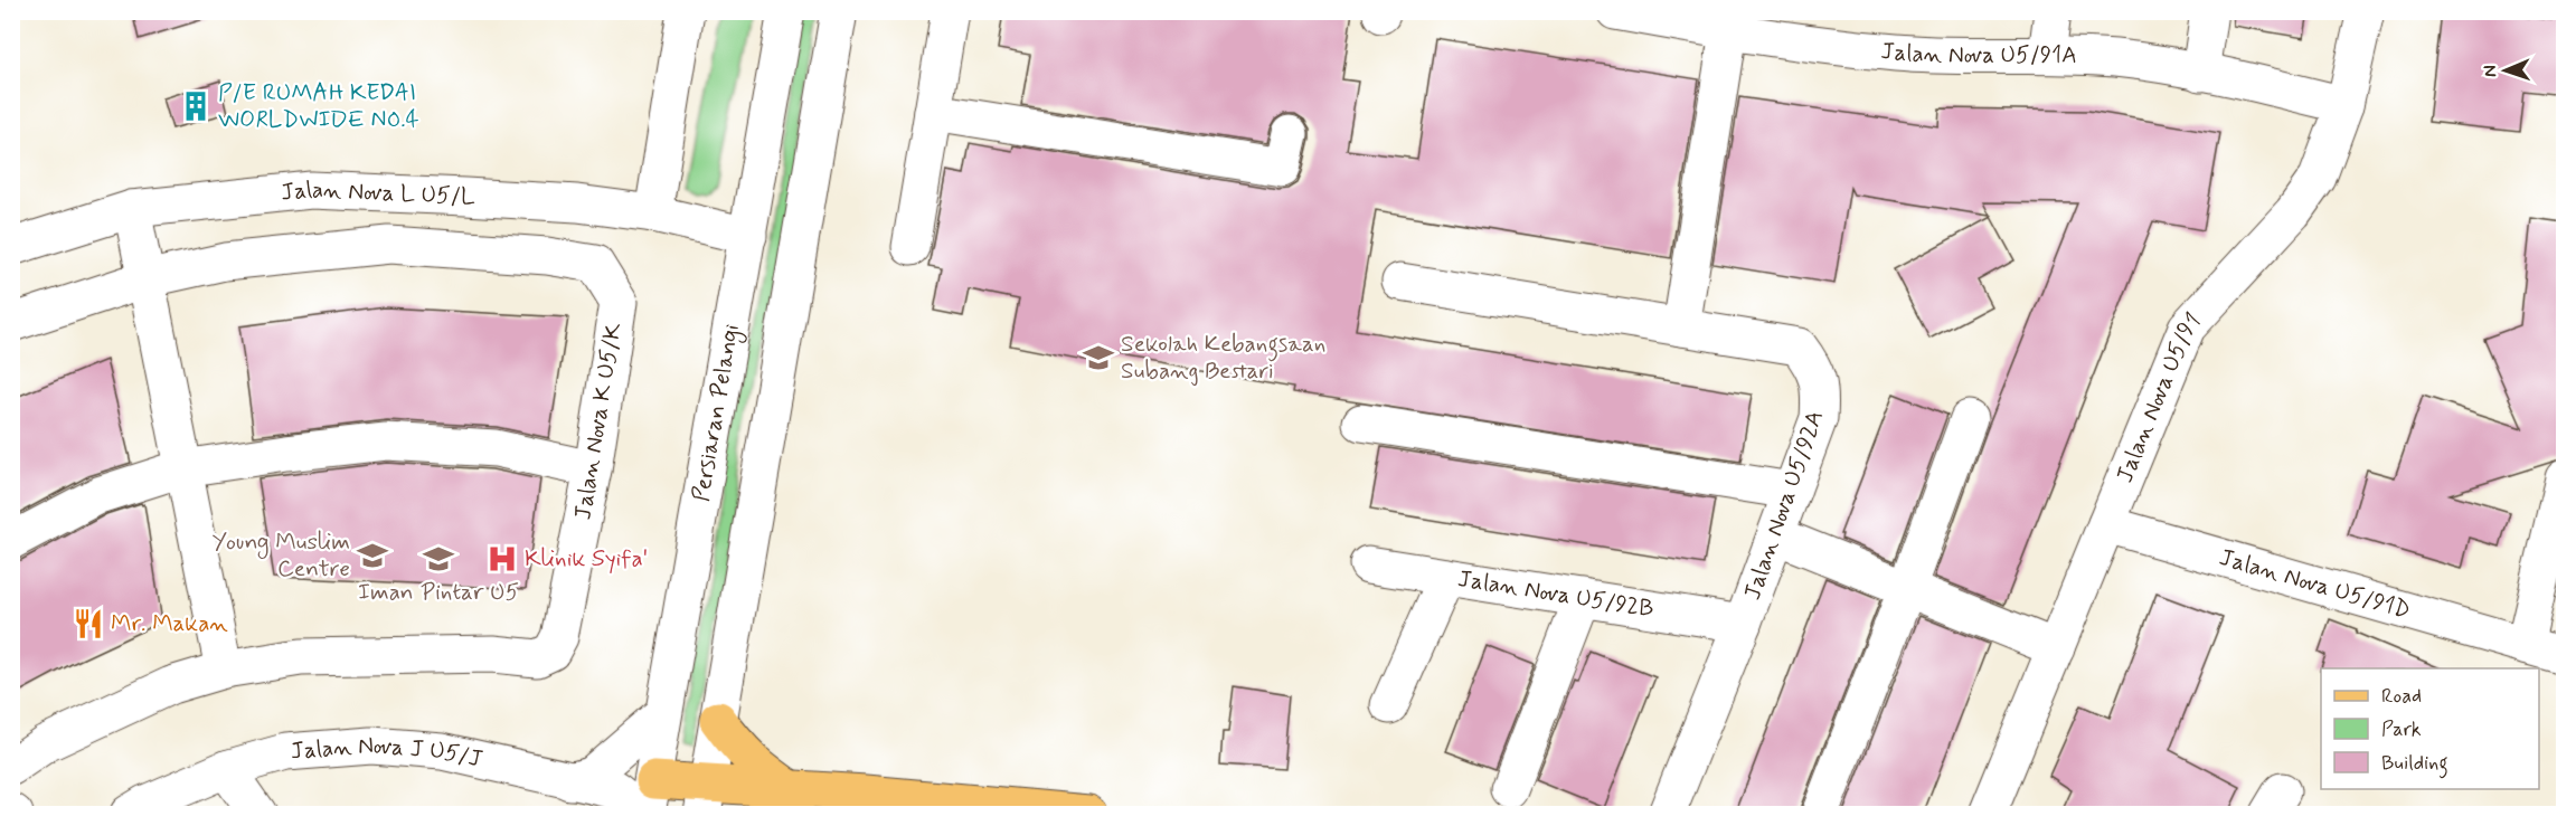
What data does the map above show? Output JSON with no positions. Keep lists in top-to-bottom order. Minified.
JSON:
{"streets":{"street":["Jalan Nova U5/91A","Jalan Nova L U5/L","Jalan Nova U5/91","Persiaran Pelangi","Jalan Nova K U5/K","Jalan Nova U5/92A","Jalan Nova U5/91D","Jalan Nova U5/92B","Jalan Nova J U5/J"]},"crossings":[["Jalan Nova U5/91A","Jalan Nova U5/91"],["Jalan Nova L U5/L","Persiaran Pelangi"],["Jalan Nova U5/91","Jalan Nova U5/91D"],["Jalan Nova U5/92A","Jalan Nova U5/92B"]],"places":{"building":["P/E RUMAH KEDAI WORLDWIDE NO.4"],"school or university":["Sekolah Kebangsaan Subang Bestari","Young Muslim Centre","Iman Pintar U5"],"hospital":["Klinik Syifa'"],"restaurant":["Mr. Makan"]},"legend":["Road","Park","Building"],"north":"left"}
